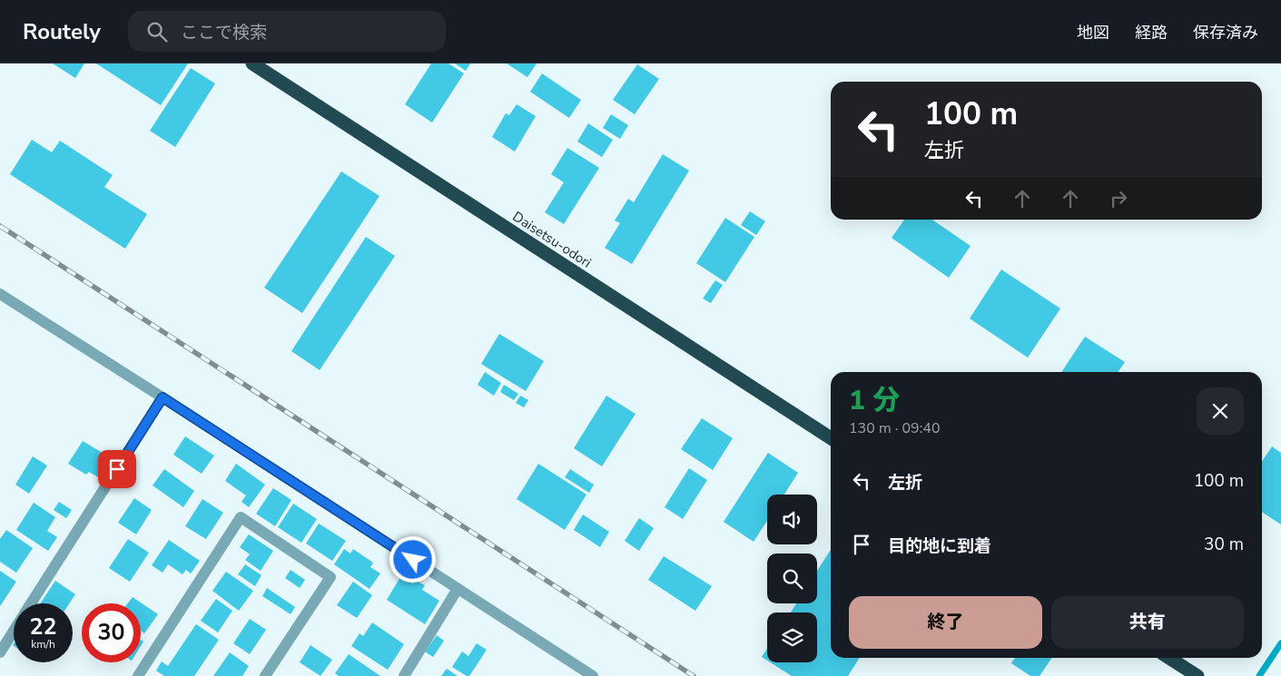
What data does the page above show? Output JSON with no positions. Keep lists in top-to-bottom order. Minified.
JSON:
{"streets":{"highway":["Daisetsu-odori"]},"page":{"header":"Routely","search":"ここで検索","nav":["地図","経路","保存済み"],"turn":["100 m","左折"],"heading":["1 分","130 m · 09:40"],"list":[{"name":"左折","value":"100 m"},{"name":"目的地に到着","value":"30 m"}],"buttons":["終了","共有"],"speed":"22 km/h","limit":"30"}}
